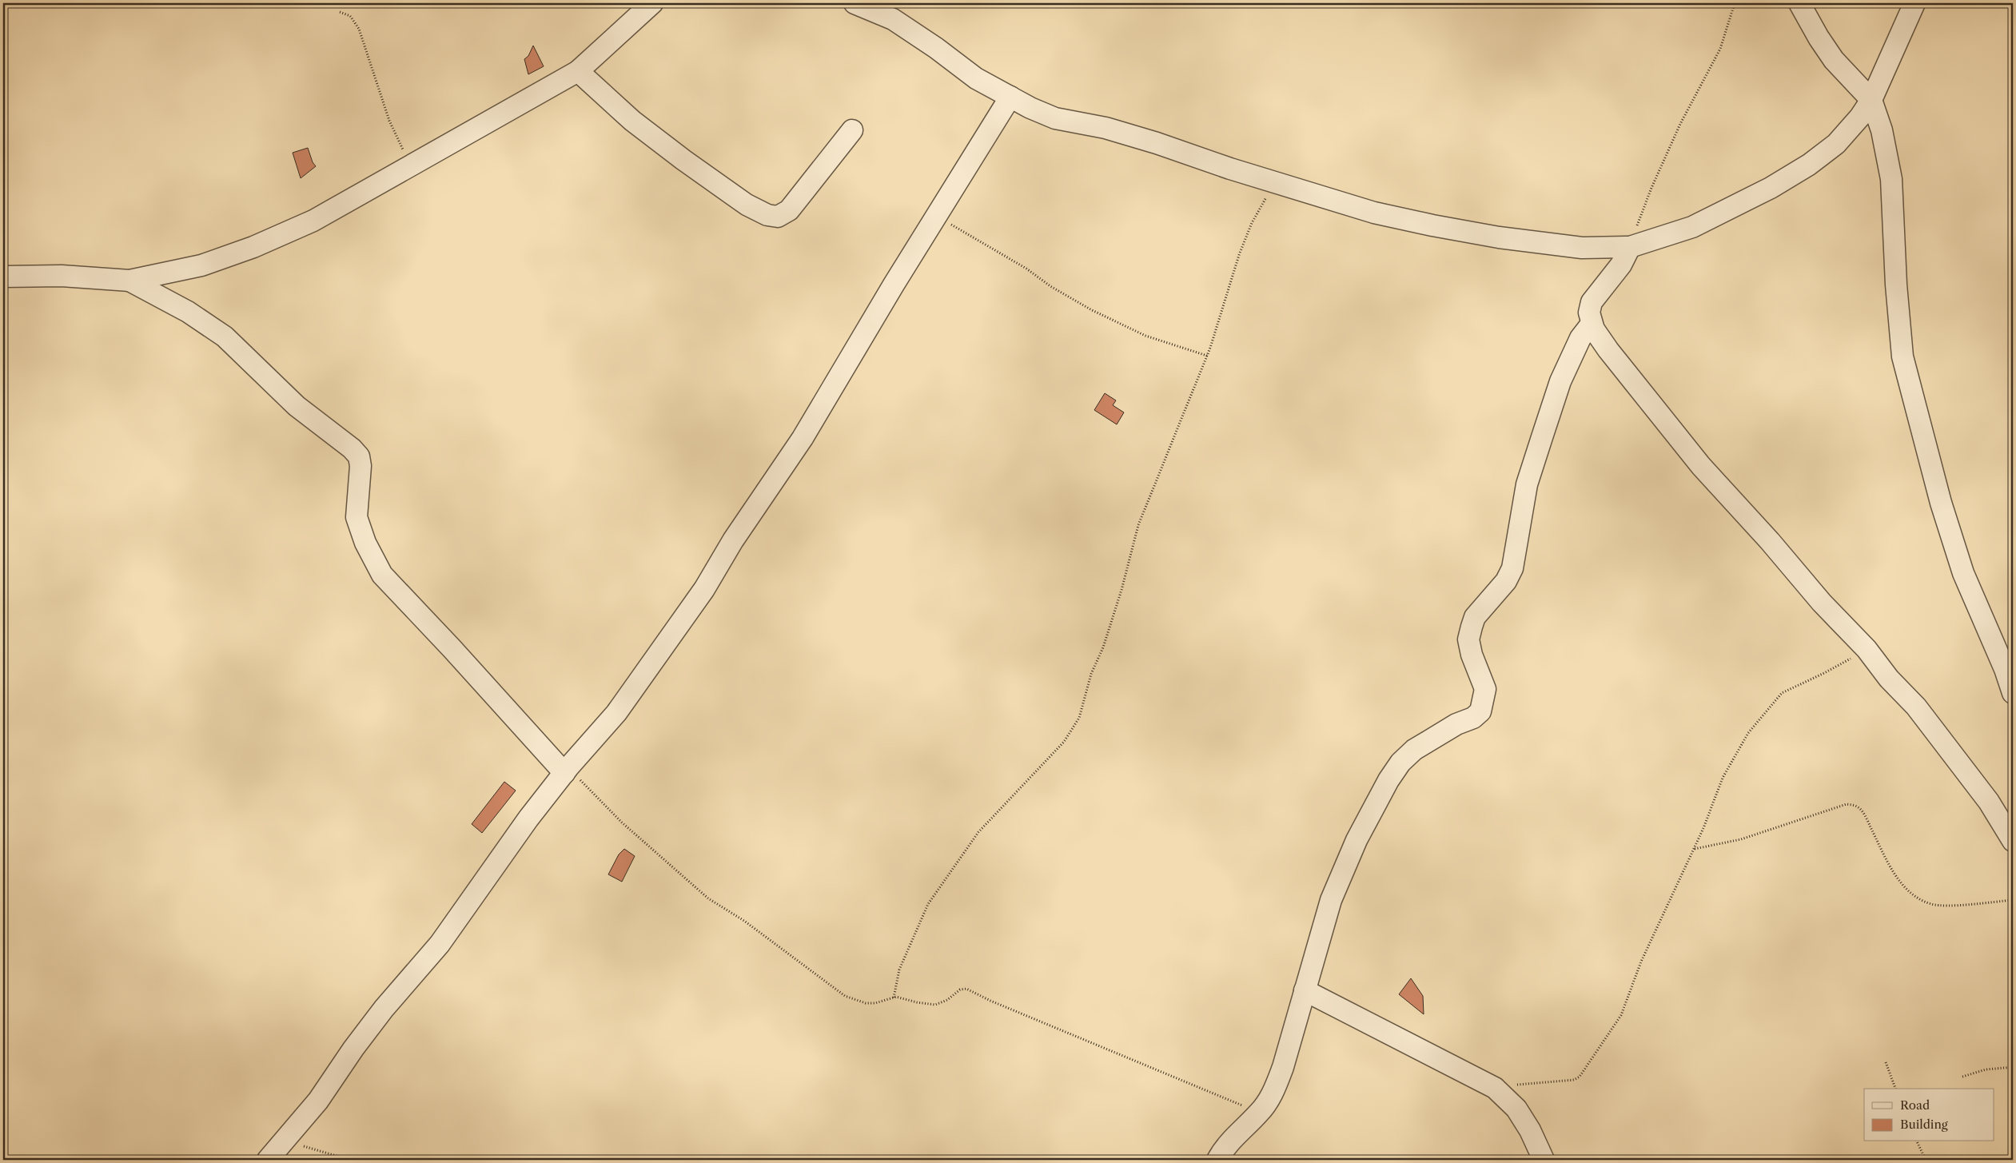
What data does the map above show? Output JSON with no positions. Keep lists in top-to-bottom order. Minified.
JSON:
{"legend":["Road","Building"]}
